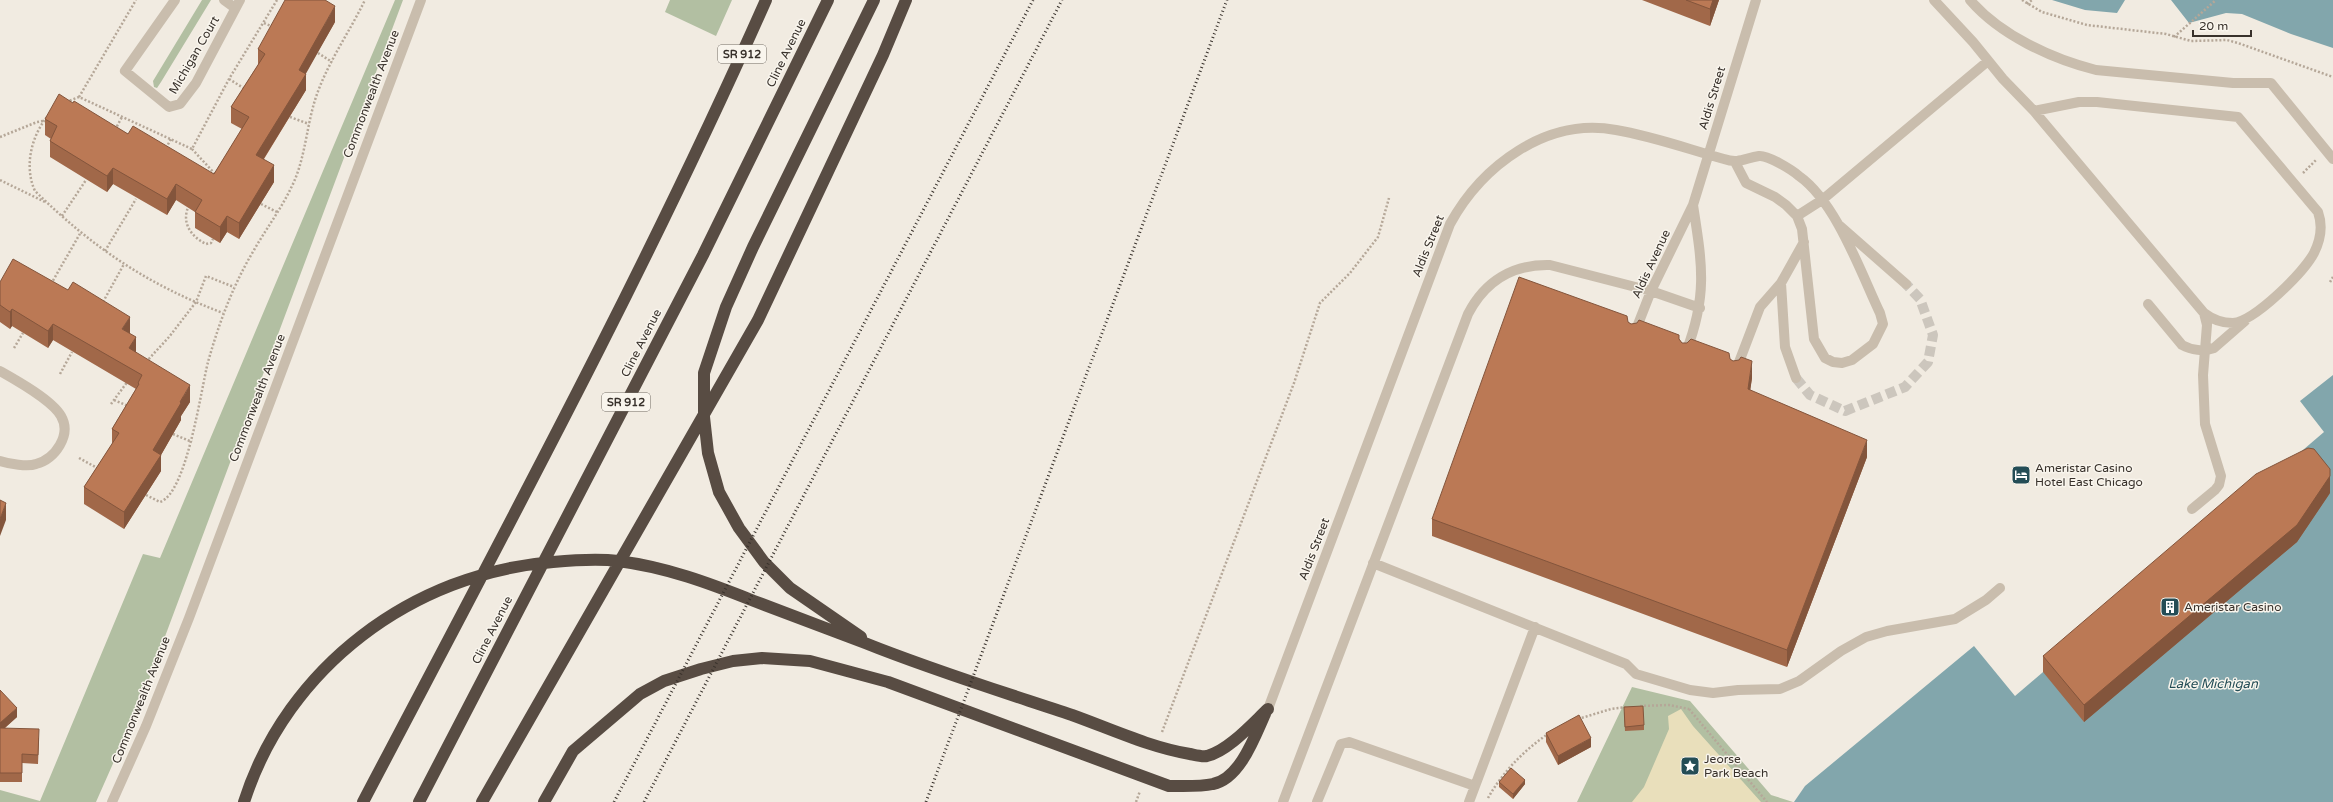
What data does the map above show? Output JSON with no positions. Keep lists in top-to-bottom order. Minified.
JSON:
{"streets":{"highway":["Cline Avenue","SR 912"],"street":["Michigan Court","Commonwealth Avenue","Aldis Street","Aldis Avenue"]},"crossings":[["Aldis Street","Aldis Avenue"]],"water":["Lake Michigan"],"places":{"hotel":["Ameristar Casino Hotel East Chicago"],"building":["Ameristar Casino"],"place":["Jeorse Park Beach"]},"scale_bar":"20 m"}
